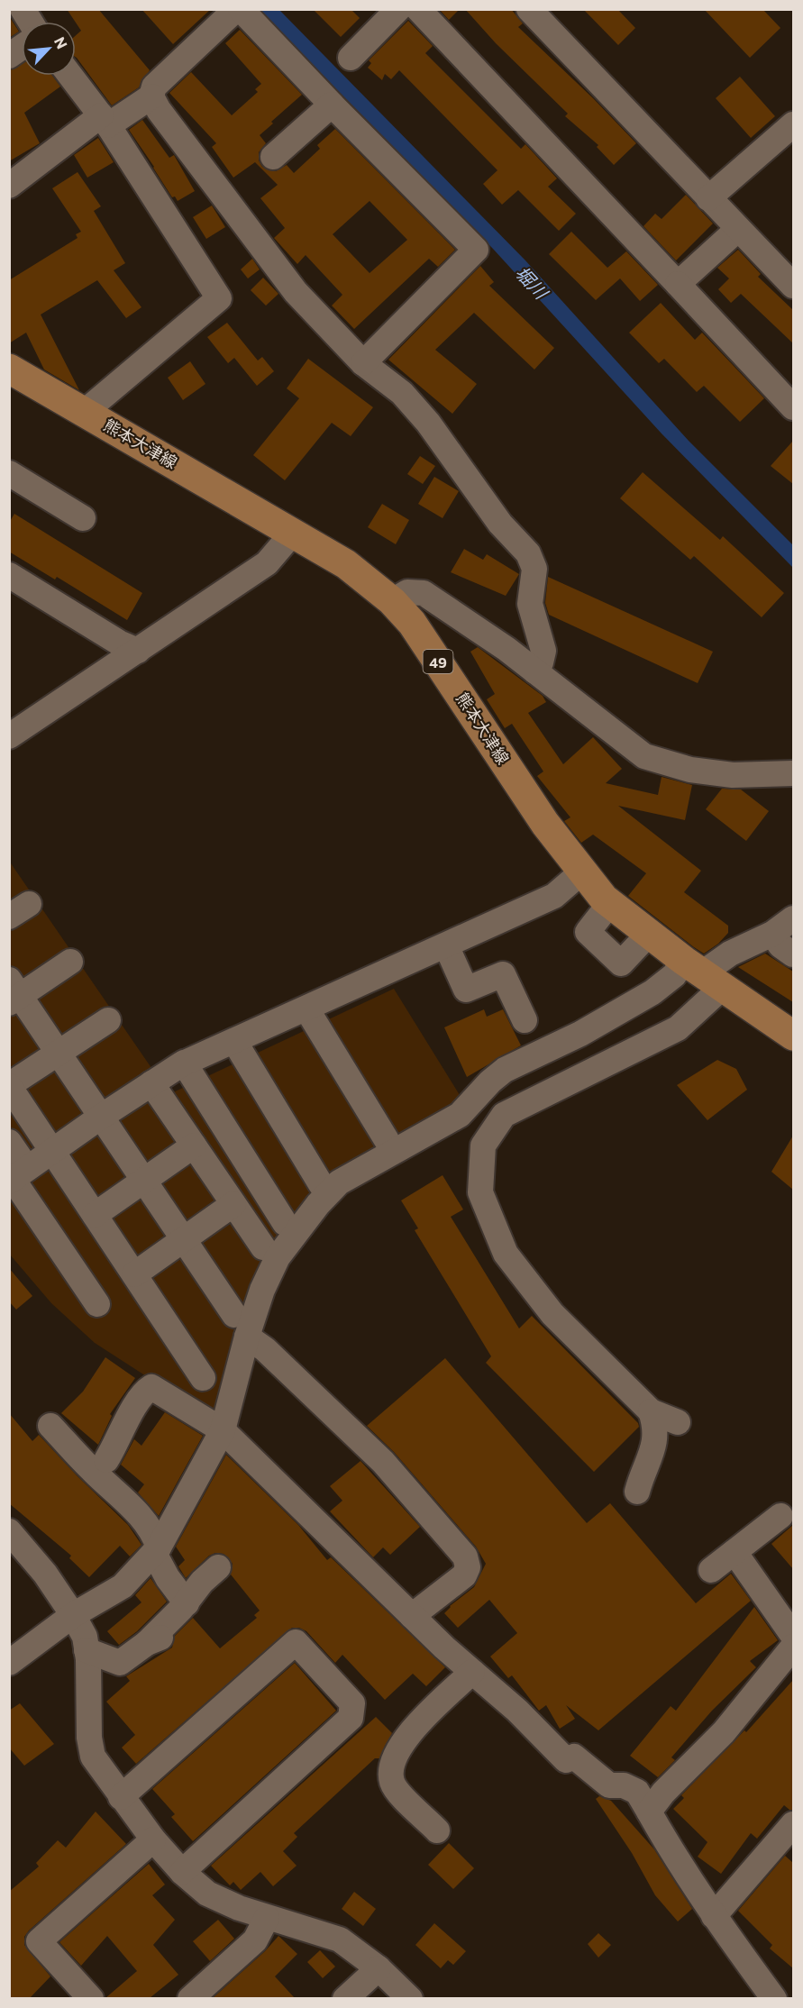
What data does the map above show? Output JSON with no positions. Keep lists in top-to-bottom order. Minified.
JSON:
{"streets":{"main road":["熊本大津線","49"]},"water":["堀川"],"north":"top right"}
